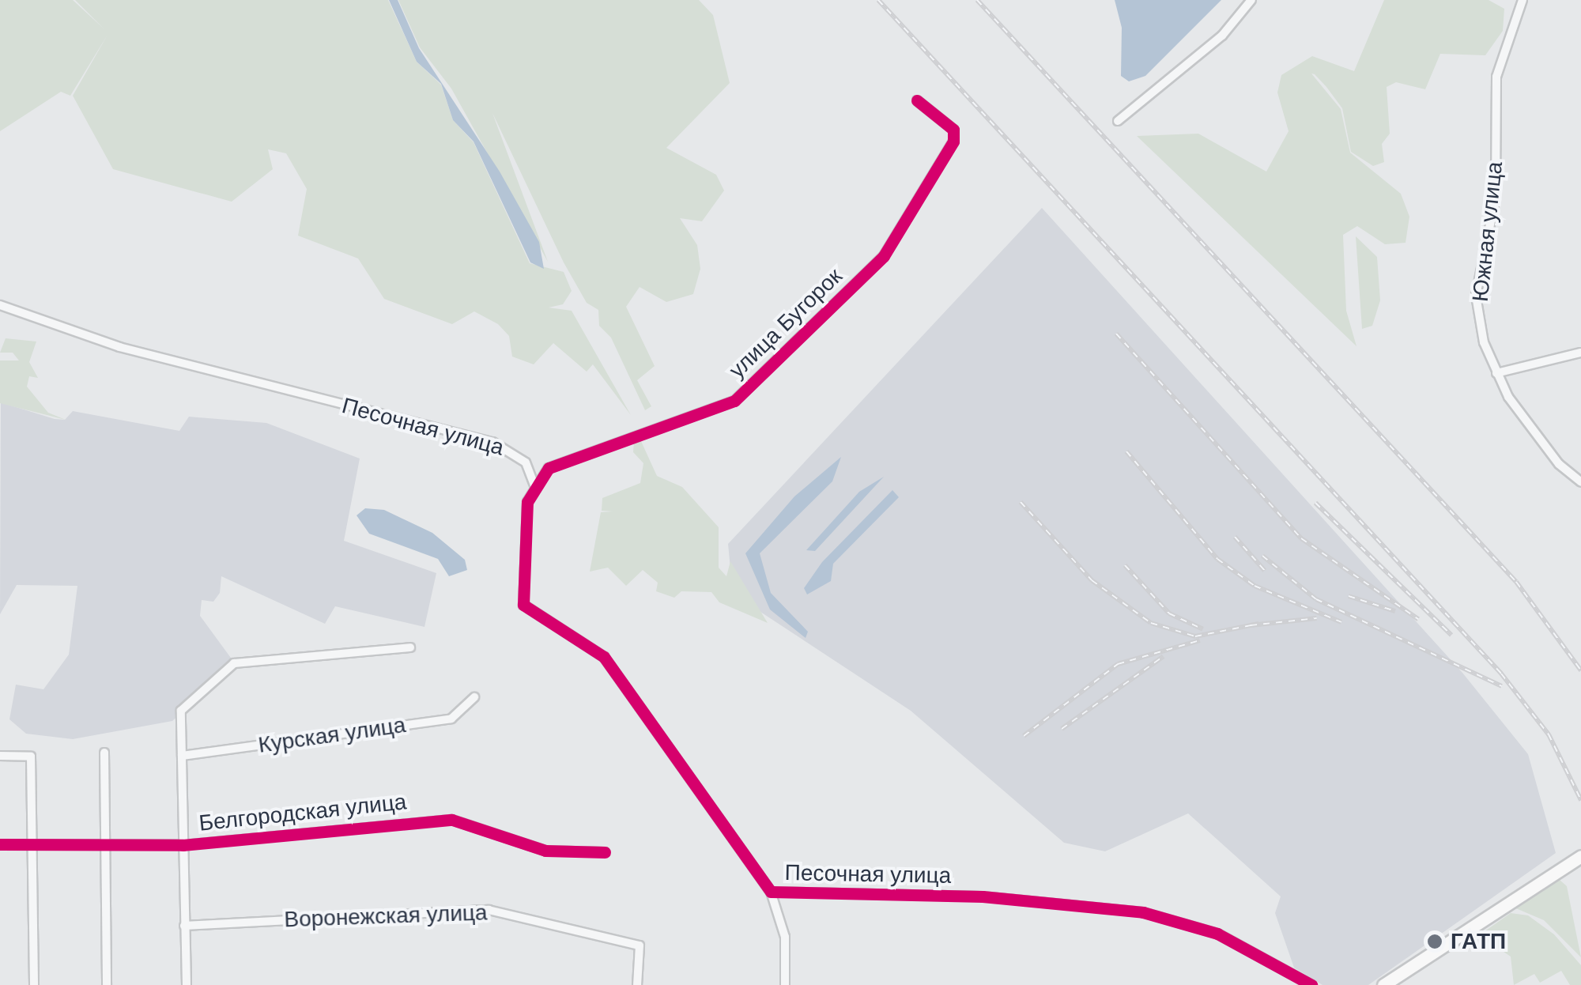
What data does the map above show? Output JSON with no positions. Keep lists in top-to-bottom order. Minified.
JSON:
{"streets":{"street":["Южная улица","улица Бугорок","Песочная улица","Курская улица","Белгородская улица","Воронежская улица"]},"crossings":[["улица Бугорок","Песочная улица"]],"places":["ГАТП"]}
